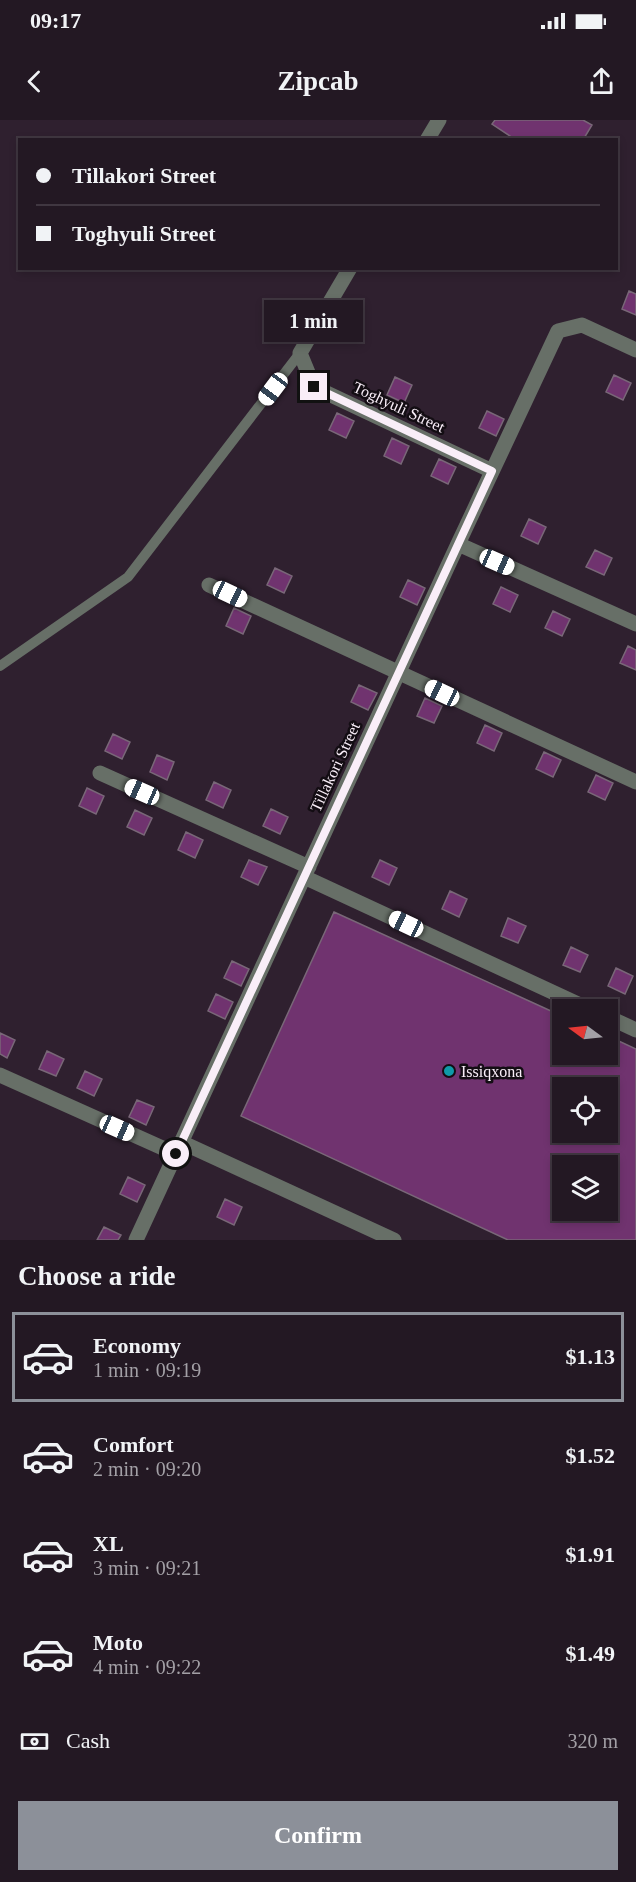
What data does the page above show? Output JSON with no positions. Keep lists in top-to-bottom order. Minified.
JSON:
{"streets":{"street":["Toghyuli Street","Tillakori Street"]},"crossings":[["Toghyuli Street","Tillakori Street"]],"places":["Issiqxona"],"north":"left","page":{"status":"09:17","header":"Zipcab","banner":["Tillakori Street","Toghyuli Street"],"bubble":"1 min","heading":"Choose a ride","list":[{"name":"Economy","note":"1 min · 09:19","value":"$1.13"},{"name":"Comfort","note":"2 min · 09:20","value":"$1.52"},{"name":"XL","note":"3 min · 09:21","value":"$1.91"},{"name":"Moto","note":"4 min · 09:22","value":"$1.49"}],"pay":["Cash","320 m"],"buttons":"Confirm"}}
